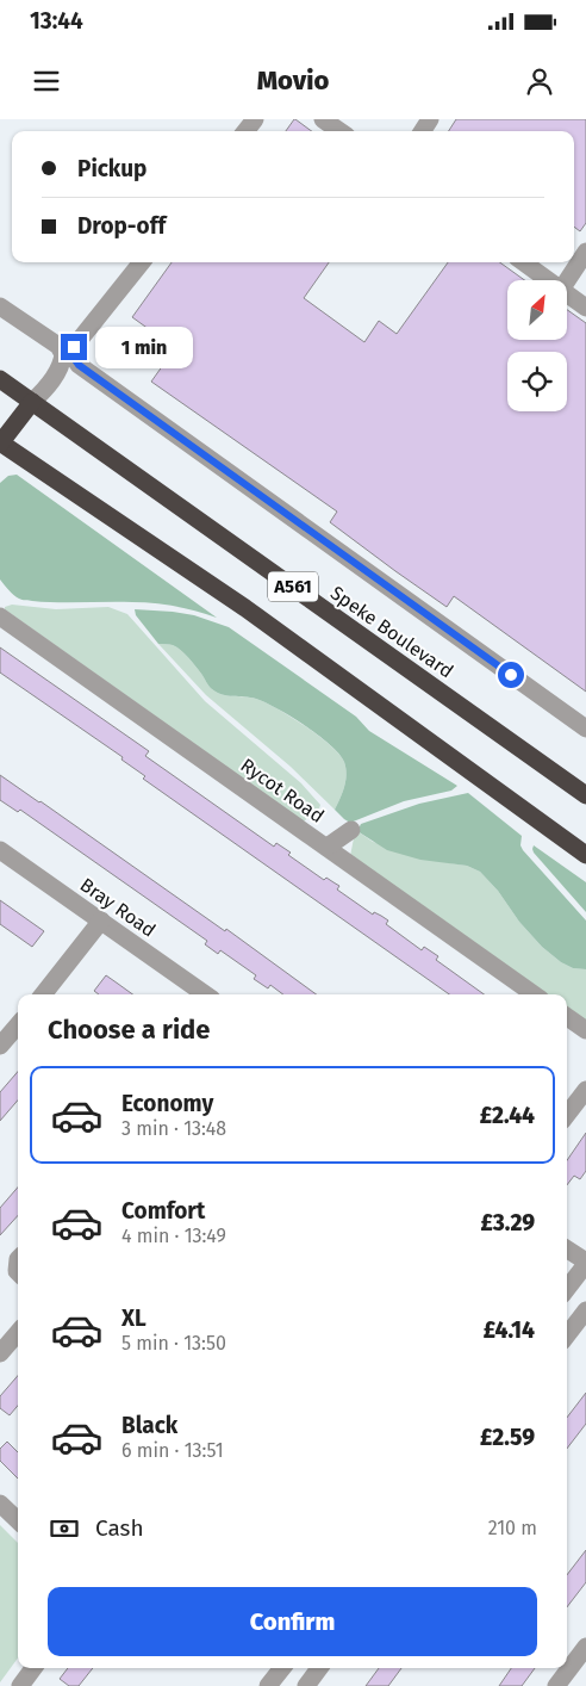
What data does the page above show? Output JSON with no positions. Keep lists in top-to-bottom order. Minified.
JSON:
{"streets":{"highway":["A561","Speke Boulevard"],"street":["Rycot Road","Bray Road"]},"crossings":[["A561","Speke Boulevard"]],"north":"top right","page":{"status":"13:44","header":"Movio","banner":["Pickup","Drop-off"],"bubble":"1 min","heading":"Choose a ride","list":[{"name":"Economy","note":"3 min · 13:48","value":"£2.44"},{"name":"Comfort","note":"4 min · 13:49","value":"£3.29"},{"name":"XL","note":"5 min · 13:50","value":"£4.14"},{"name":"Black","note":"6 min · 13:51","value":"£2.59"}],"pay":["Cash","210 m"],"buttons":"Confirm"}}
